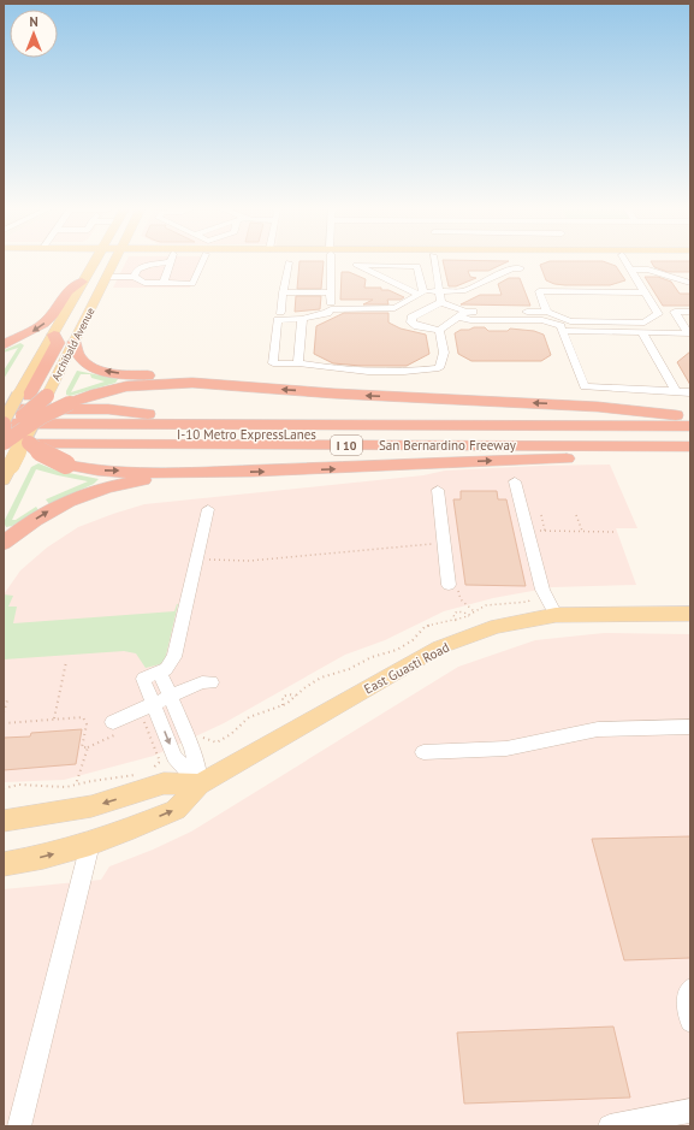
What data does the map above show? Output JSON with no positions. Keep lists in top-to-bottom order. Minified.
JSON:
{"streets":{"highway":["I-10 Metro ExpressLanes","I 10","San Bernardino Freeway"],"main road":["Archibald Avenue","East Guasti Road"]},"north":"top"}
